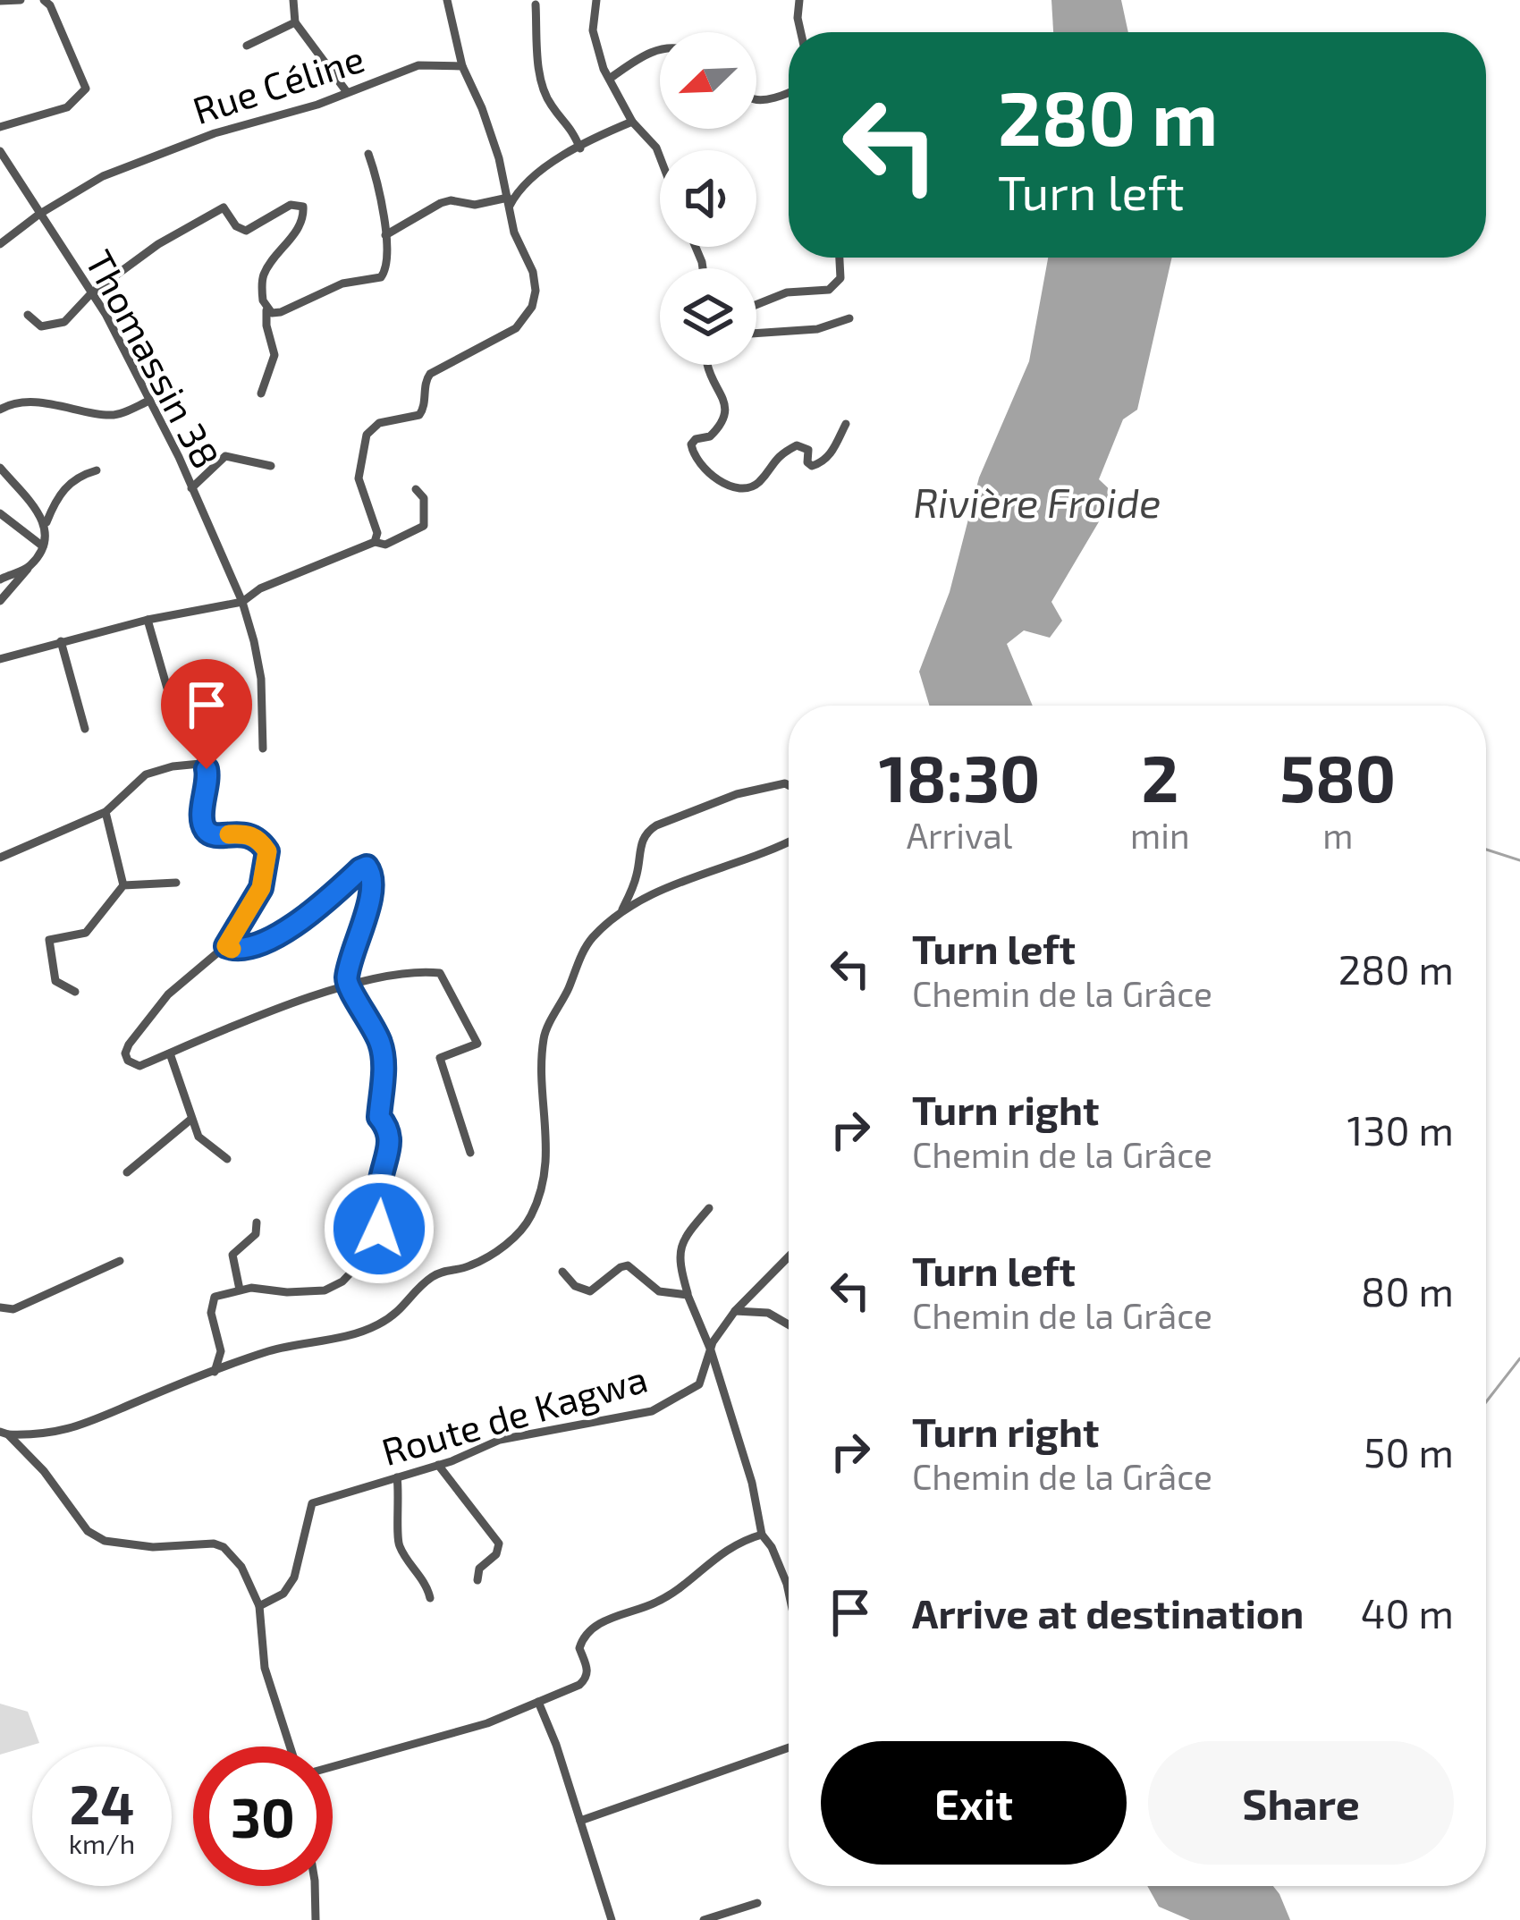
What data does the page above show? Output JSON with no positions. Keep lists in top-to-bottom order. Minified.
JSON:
{"streets":{"street":["Rue Céline","Thomassin 38","Route de Kagwa"]},"crossings":[["Rue Céline","Thomassin 38"]],"water":["Rivière Froide"],"north":"bottom left","page":{"turn":["280 m","Turn left"],"eta":["18:30","Arrival","2","min","580","m"],"list":[{"name":"Turn left","note":"Chemin de la Grâce","value":"280 m"},{"name":"Turn right","note":"Chemin de la Grâce","value":"130 m"},{"name":"Turn left","note":"Chemin de la Grâce","value":"80 m"},{"name":"Turn right","note":"Chemin de la Grâce","value":"50 m"},{"name":"Arrive at destination","value":"40 m"}],"buttons":["Exit","Share"],"speed":"24 km/h","limit":"30"}}
